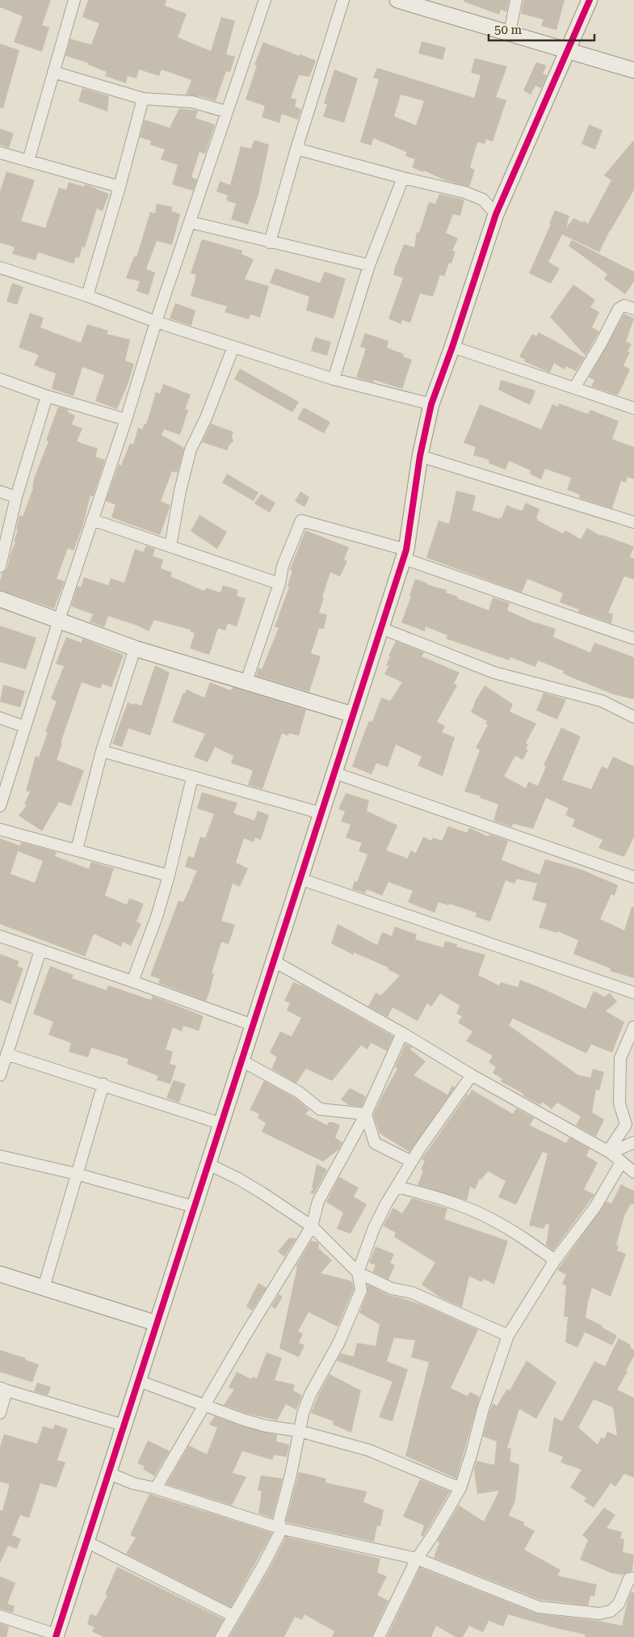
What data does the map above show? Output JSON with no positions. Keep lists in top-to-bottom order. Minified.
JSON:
{"scale_bar":"50 m"}
